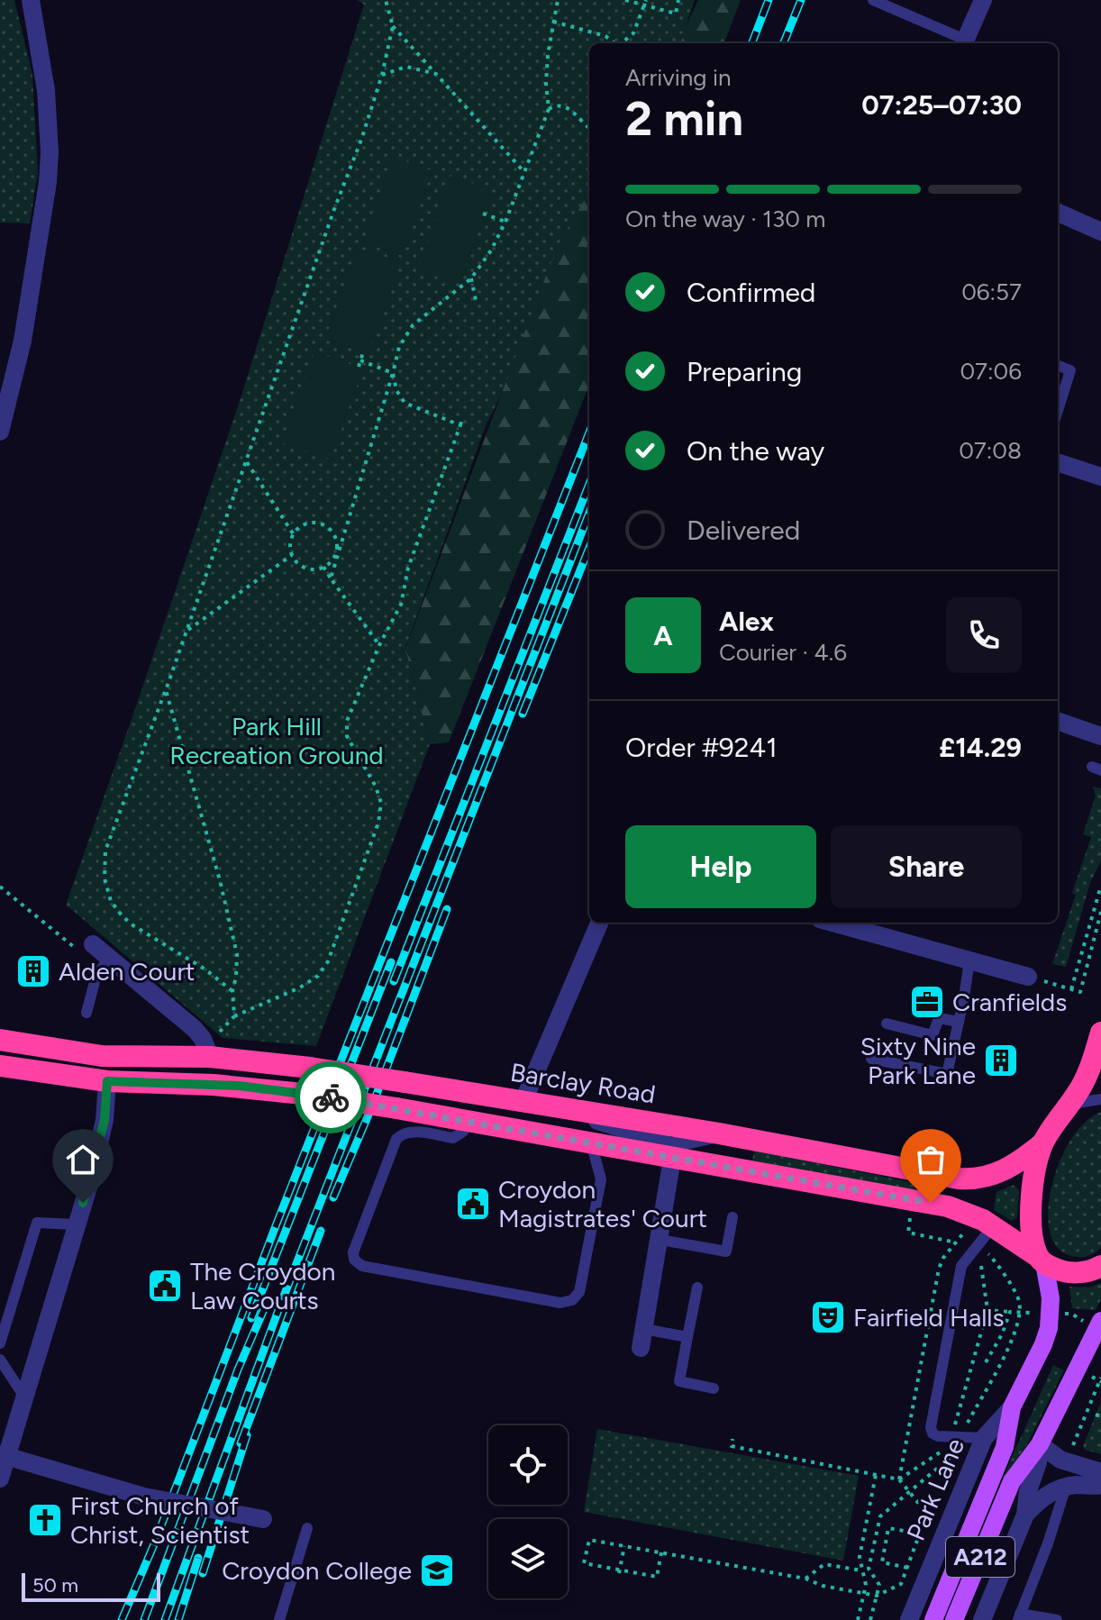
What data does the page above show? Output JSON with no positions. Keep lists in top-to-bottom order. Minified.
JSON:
{"streets":{"highway":["Barclay Road"],"main road":["Park Lane","A212"]},"crossings":[["Park Lane","A212"]],"parks":["Park Hill Recreation Ground"],"places":{"building":["Alden Court","Sixty Nine Park Lane"],"office":["Cranfields"],"public building":["Croydon Magistrates' Court","The Croydon Law Courts"],"theatre":["Fairfield Halls"],"church":["First Church of Christ, Scientist"],"school or university":["Croydon College"]},"scale_bar":"50 m","page":{"heading":["2 min","Arriving in","07:25–07:30"],"panel":["Alex","Courier · 4.6","Order #9241","£14.29"],"bar":"On the way · 130 m","list":[["Confirmed","06:57"],["Preparing","07:06"],["On the way","07:08"],"Delivered"],"round":"A","buttons":["Help","Share"],"scale":"50 m"}}
